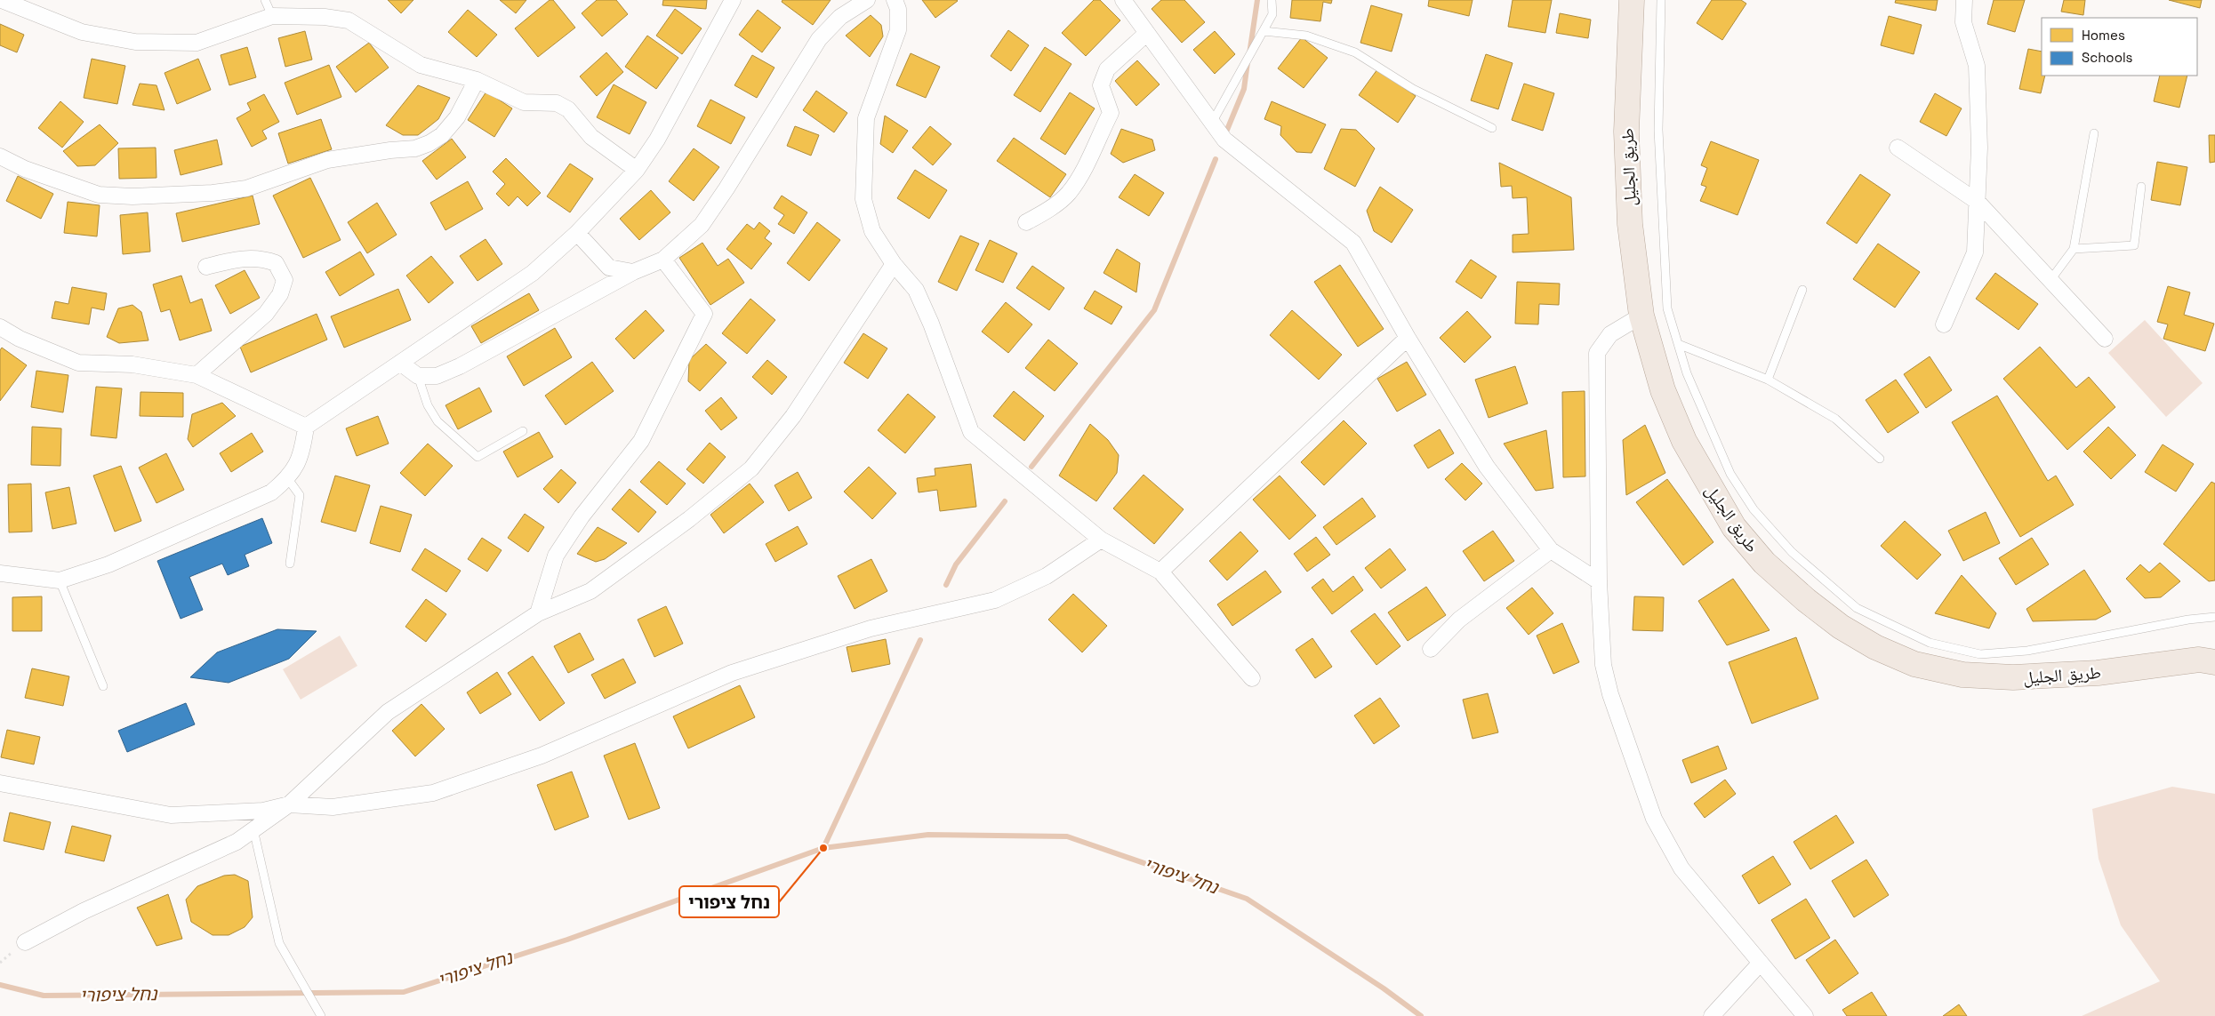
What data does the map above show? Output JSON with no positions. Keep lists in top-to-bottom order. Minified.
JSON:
{"streets":{"main road":["طريق الجليل"]},"water":["נחל ציפורי"],"places":["נחל ציפורי"],"legend":["Homes","Schools"]}
